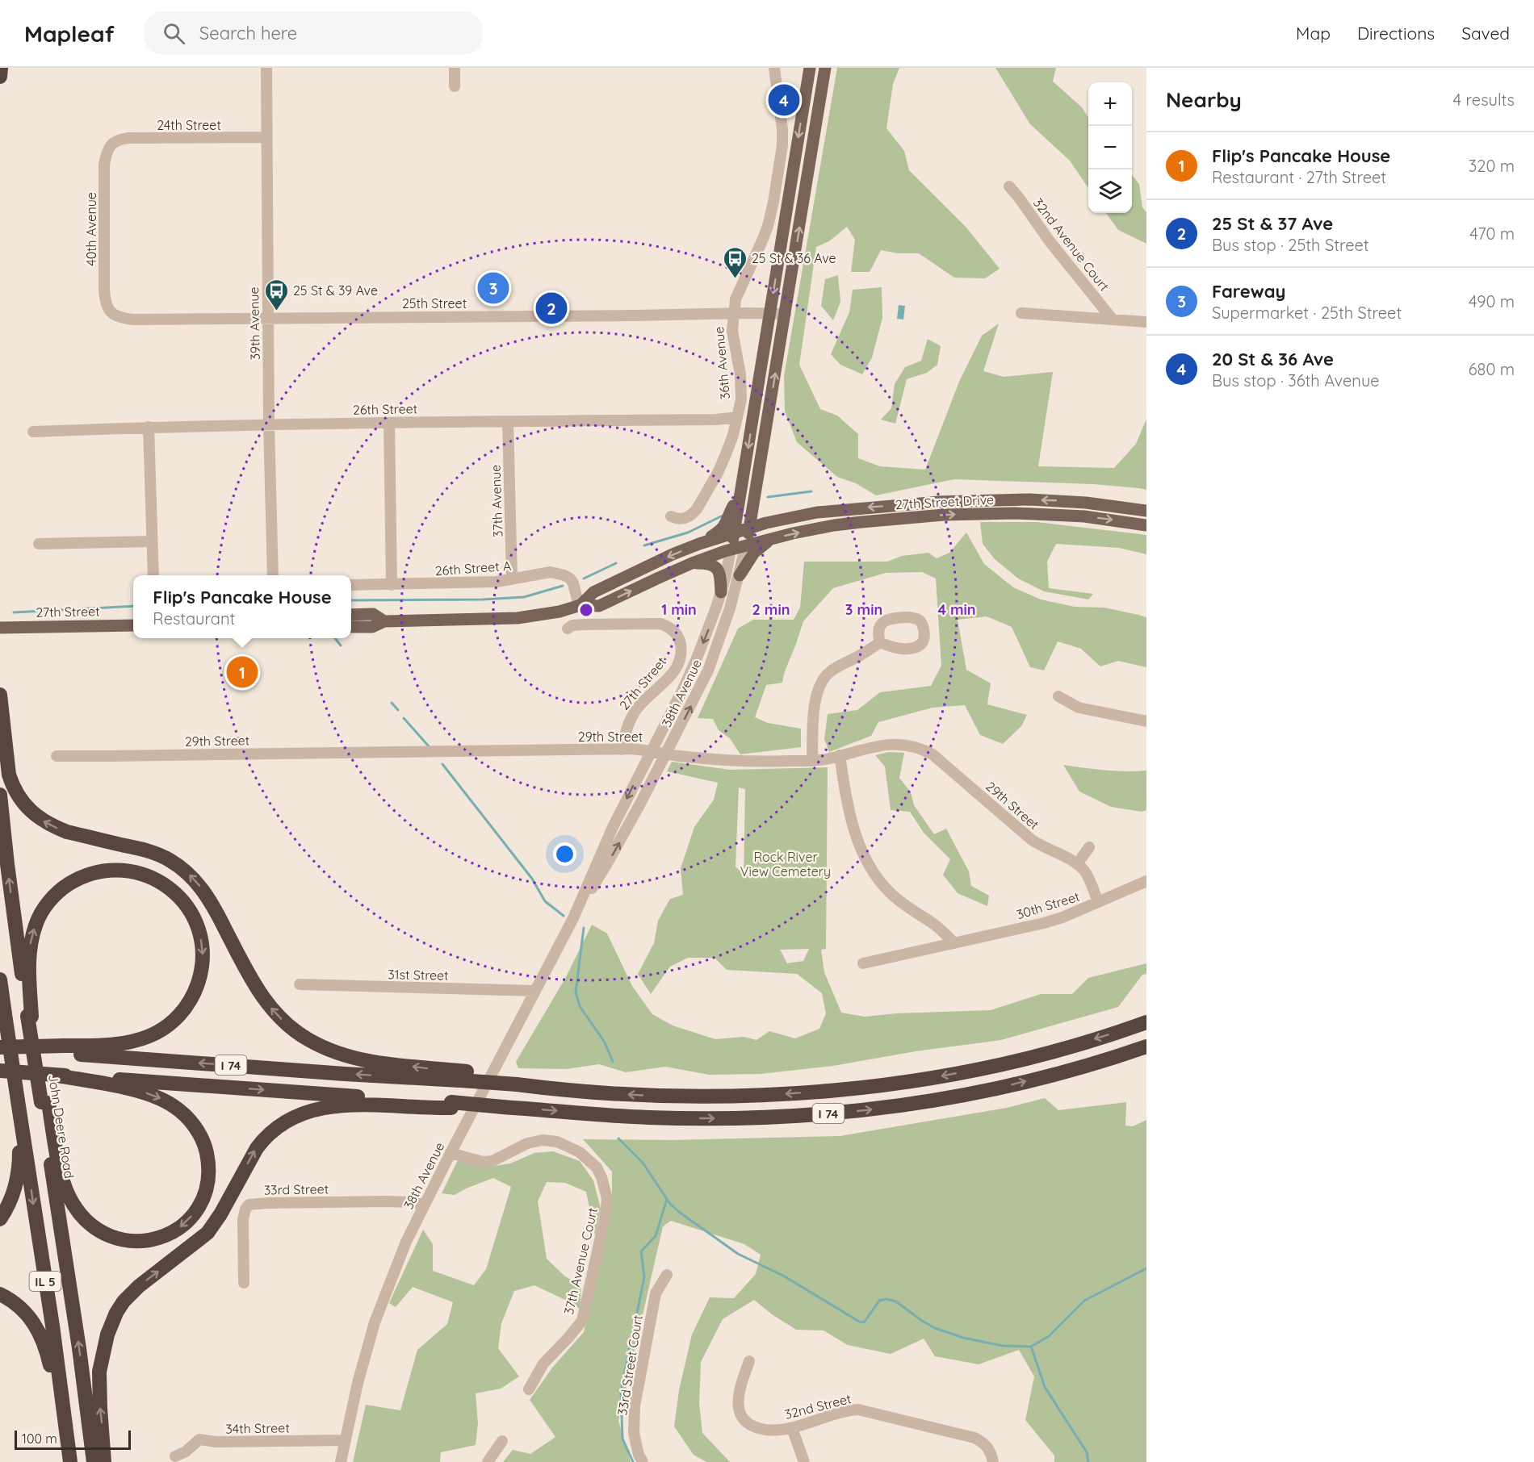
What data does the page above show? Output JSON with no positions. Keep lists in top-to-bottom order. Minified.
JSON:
{"streets":{"highway":["I 74","John Deere Road","IL 5"],"main road":["27th Street Drive","27th Street"],"street":["24th Street","40th Avenue","32nd Avenue Court","25th Street","39th Avenue","36th Avenue","26th Street","37th Avenue","26th Street A","38th Avenue","29th Street","30th Street","31st Street","33rd Street","37th Avenue Court","33rd Street Court","32nd Street","34th Street"]},"crossings":[["24th Street","40th Avenue"],["24th Street","39th Avenue"],["40th Avenue","25th Street"],["25th Street","39th Avenue"],["25th Street","36th Avenue"],["39th Avenue","26th Street"],["36th Avenue","26th Street"],["26th Street","37th Avenue"],["37th Avenue","26th Street A"],["27th Street Drive","38th Avenue"],["27th Street","29th Street"],["38th Avenue","29th Street"],["38th Avenue","31st Street"],["38th Avenue","33rd Street"],["38th Avenue","37th Avenue Court"],["38th Avenue","34th Street"],["29th Street","30th Street"],["I 74","John Deere Road"]],"parks":["Rock River View Cemetery"],"places":{"bus stop":["25 St & 36 Ave","25 St & 39 Ave"]},"scale_bar":"100 m","page":{"header":"Mapleaf","search":"Search here","nav":["Map","Directions","Saved"],"heading":["Nearby","4 results"],"map_buttons":["+","−"],"pins":["4","3","2","1"],"list":[{"mark":"1","name":"Flip's Pancake House","note":"Restaurant · 27th Street","value":"320 m"},{"mark":"2","name":"25 St & 37 Ave","note":"Bus stop · 25th Street","value":"470 m"},{"mark":"3","name":"Fareway","note":"Supermarket · 25th Street","value":"490 m"},{"mark":"4","name":"20 St & 36 Ave","note":"Bus stop · 36th Avenue","value":"680 m"}],"popup":["Flip's Pancake House","Restaurant"],"scale":"100 m"},"rings":["1 min","2 min","3 min","4 min"]}
